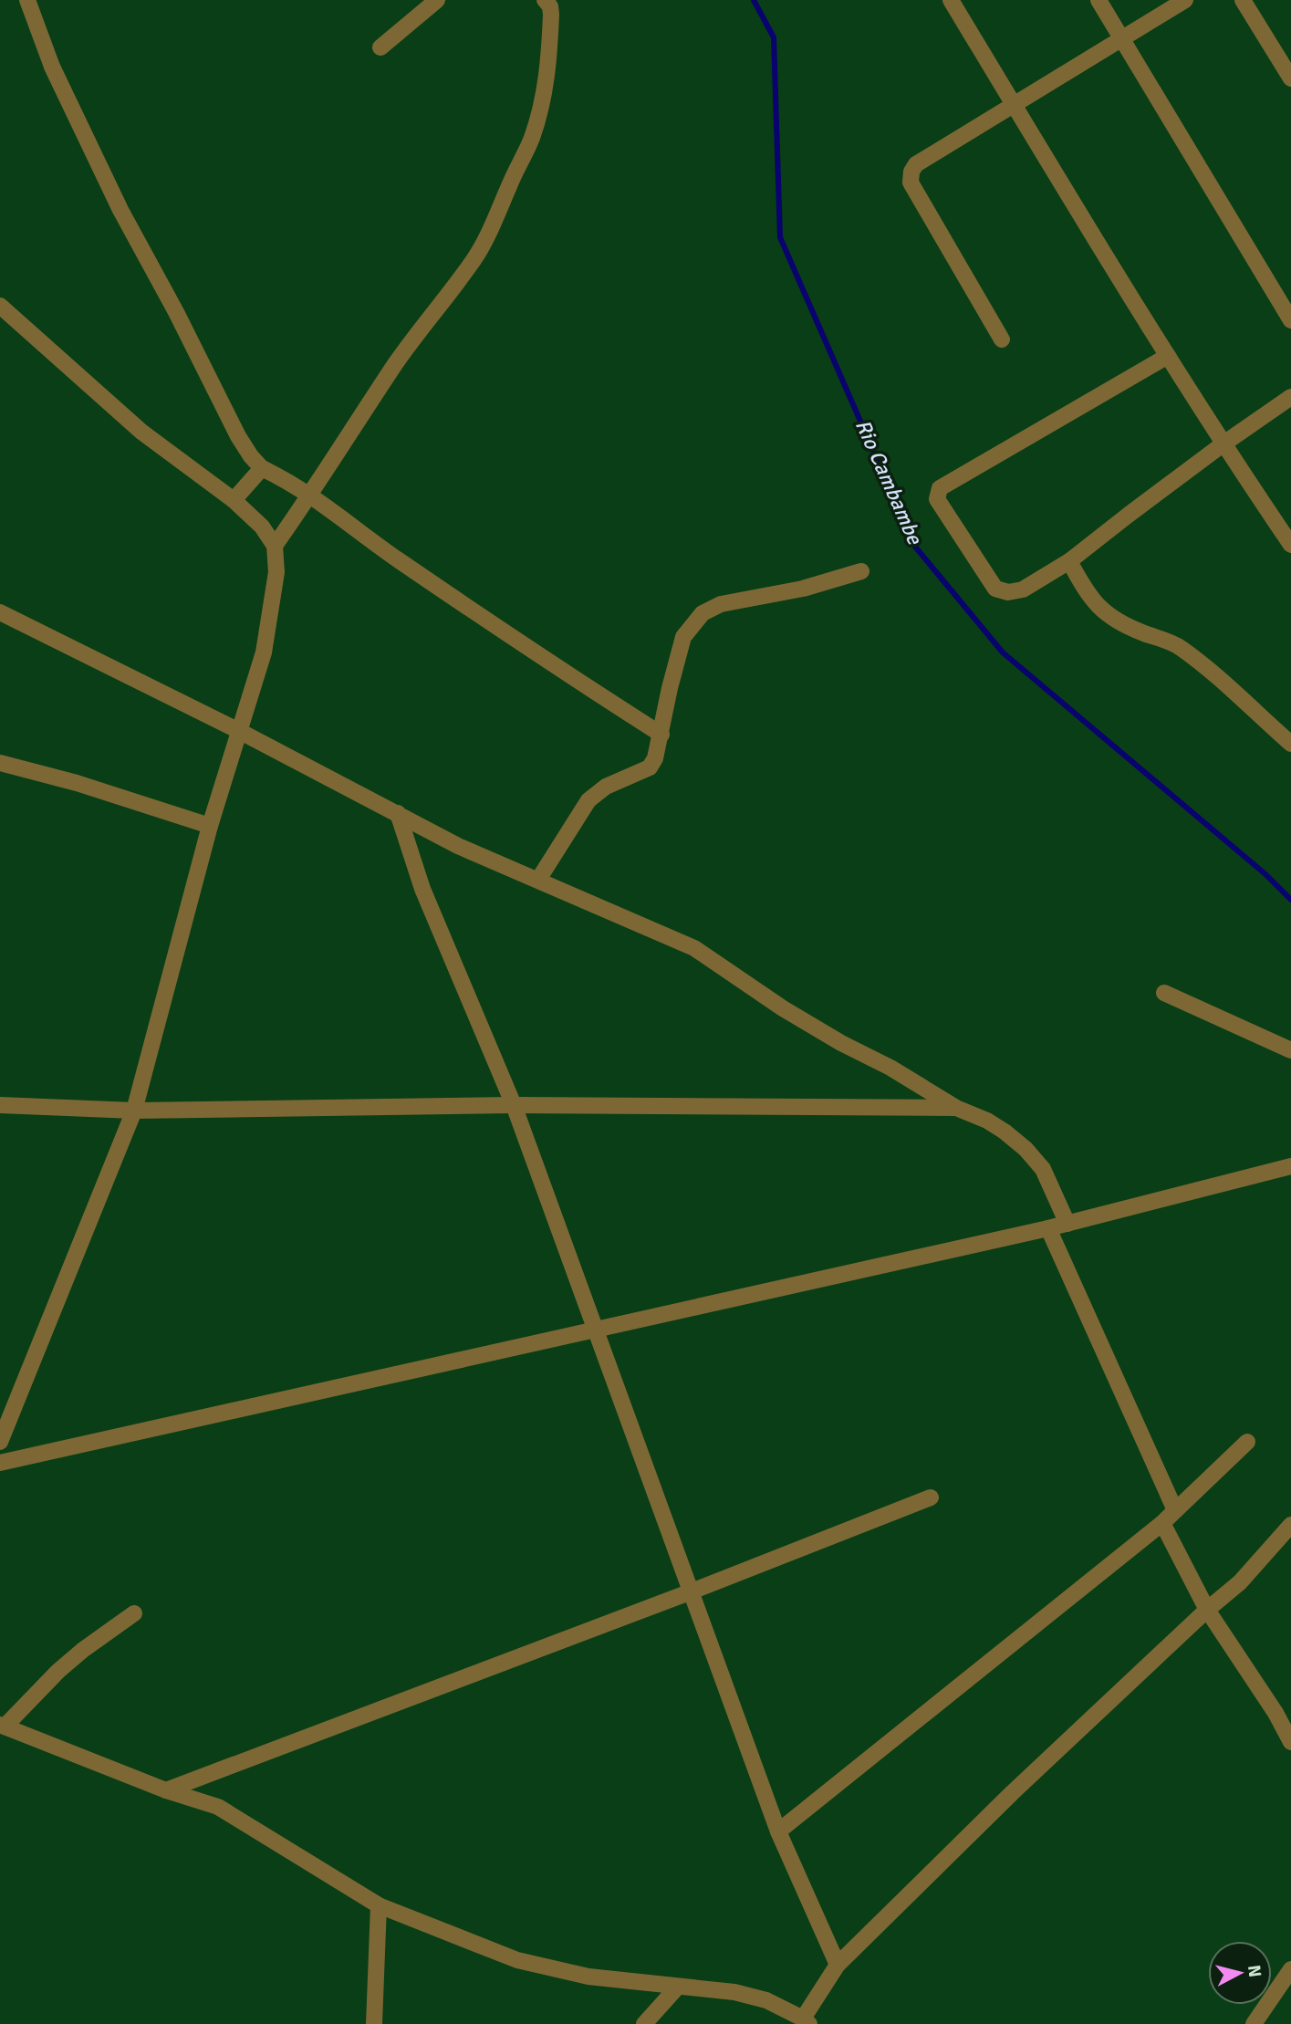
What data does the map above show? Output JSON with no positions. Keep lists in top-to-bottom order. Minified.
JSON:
{"water":["Rio Cambambe"],"north":"right"}
